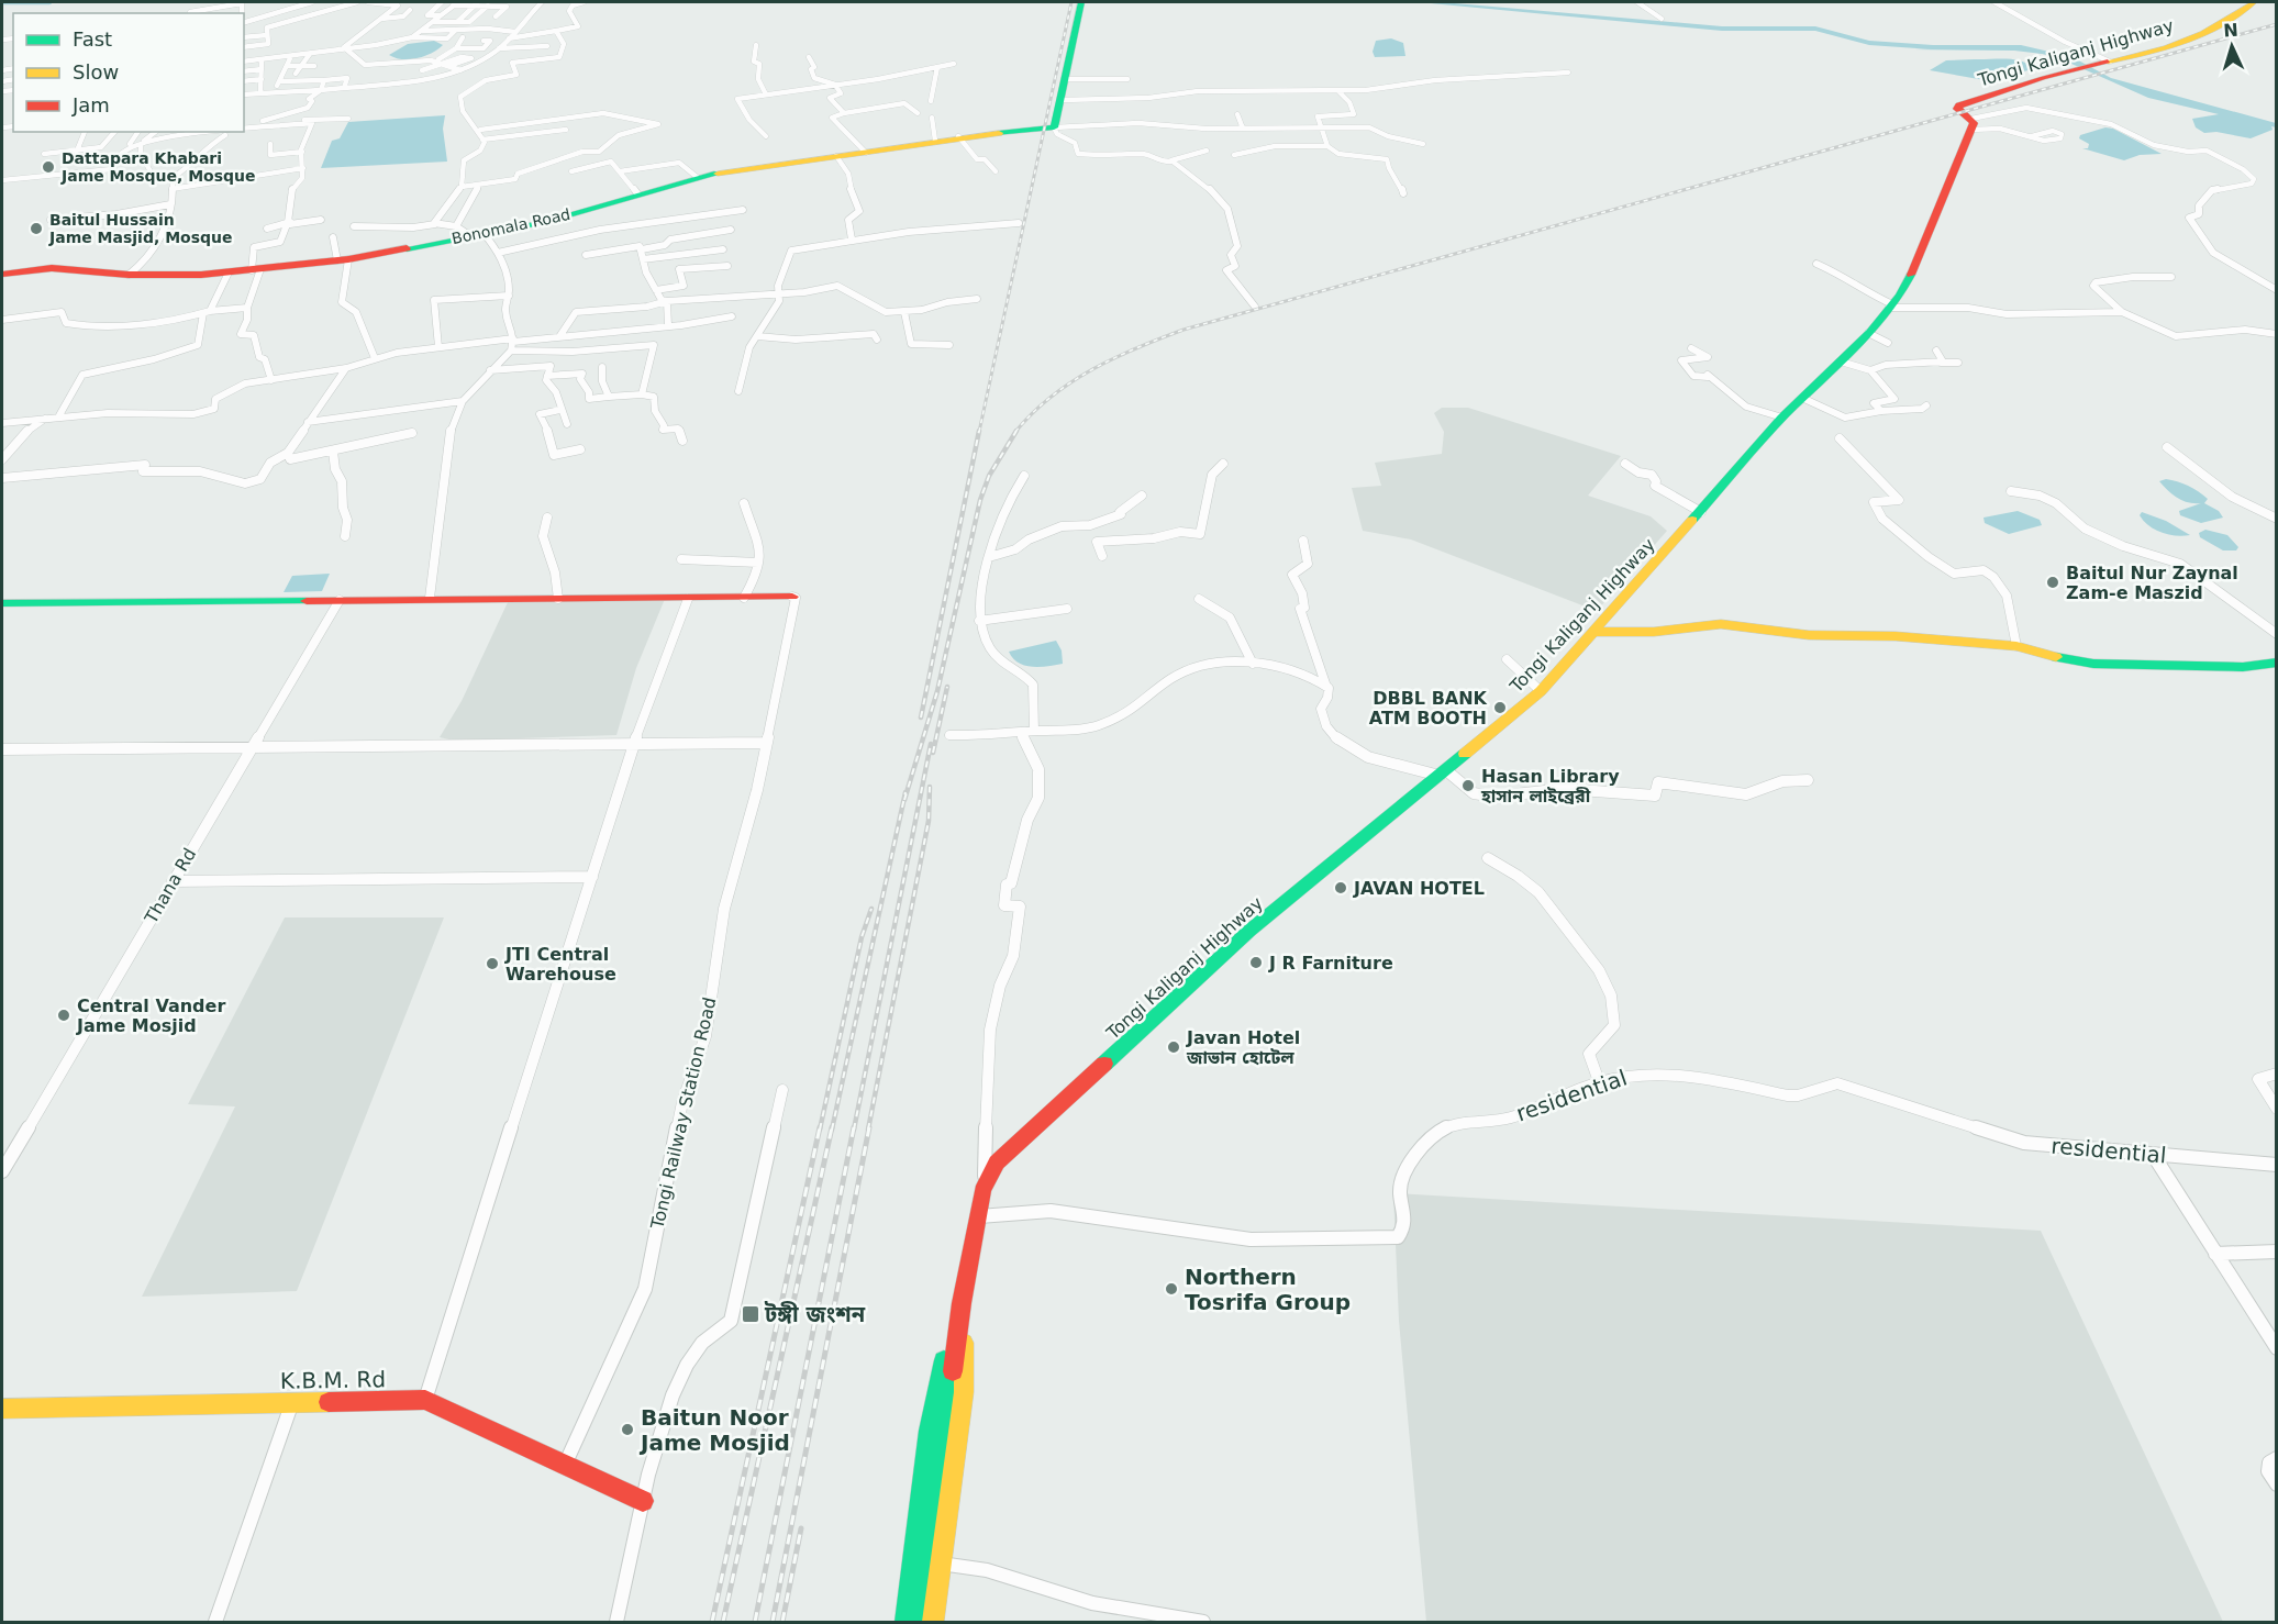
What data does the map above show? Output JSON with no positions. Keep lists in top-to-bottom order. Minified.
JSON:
{"streets":{"main road":["Tongi Kaliganj Highway","Bonomala Road","K.B.M. Rd"],"street":["Thana Rd","residential","Tongi Railway Station Road"]},"crossings":[["Tongi Kaliganj Highway","residential"],["Tongi Railway Station Road","K.B.M. Rd"]],"places":{"other":["Dattapara Khabari Jame Mosque, Mosque","Baitul Hussain Jame Masjid, Mosque","Baitul Nur Zaynal Zam-e Maszid","DBBL BANK ATM BOOTH","Hasan Library হাসান লাইব্রেরী","JAVAN HOTEL","J R Farniture","JTI Central Warehouse","Central Vander Jame Mosjid","Javan Hotel জাভান হোটেল","Northern Tosrifa Group","Baitun Noor Jame Mosjid"],"transit":["টঙ্গী জংশন"]},"legend":["Fast","Slow","Jam"],"north":"top"}
